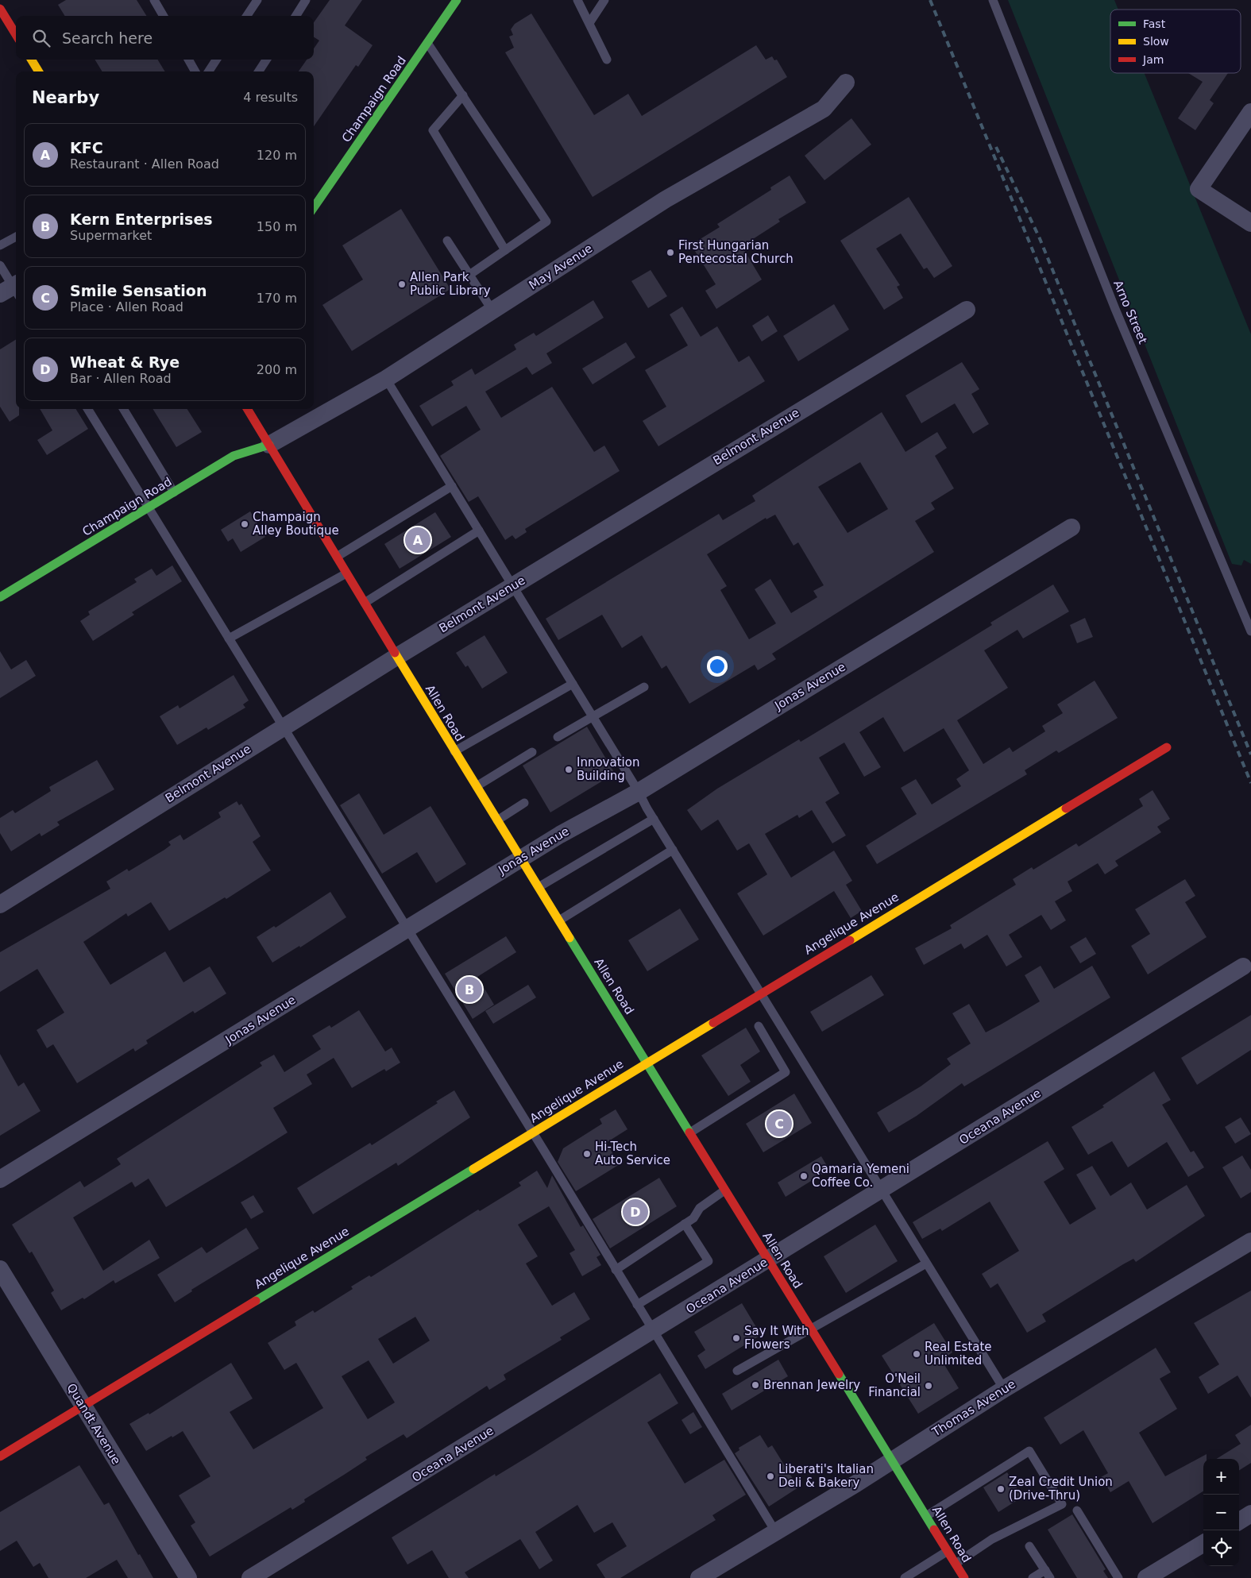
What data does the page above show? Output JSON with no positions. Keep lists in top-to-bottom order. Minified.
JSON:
{"streets":{"street":["Champaign Road","May Avenue","Belmont Avenue","Jonas Avenue","Allen Road","Angelique Avenue","Oceana Avenue","Thomas Avenue","Quandt Avenue"],"lane":["Arno Street"]},"crossings":[["Champaign Road","May Avenue"],["Champaign Road","Allen Road"],["May Avenue","Allen Road"],["Belmont Avenue","Allen Road"],["Jonas Avenue","Allen Road"],["Allen Road","Angelique Avenue"],["Allen Road","Oceana Avenue"],["Allen Road","Thomas Avenue"],["Angelique Avenue","Quandt Avenue"]],"places":["First Hungarian Pentecostal Church","Allen Park Public Library","Champaign Alley Boutique","Innovation Building","Hi-Tech Auto Service","Qamaria Yemeni Coffee Co.","Say It With Flowers","Real Estate Unlimited","Brennan Jewelry","O'Neil Financial","Liberati's Italian Deli & Bakery","Zeal Credit Union (Drive-Thru)"],"legend":["Fast","Slow","Jam"],"page":{"search":"Search here","heading":["Nearby","4 results"],"list":[{"mark":"A","name":"KFC","note":"Restaurant · Allen Road","value":"120 m"},{"mark":"B","name":"Kern Enterprises","note":"Supermarket","value":"150 m"},{"mark":"C","name":"Smile Sensation","note":"Place · Allen Road","value":"170 m"},{"mark":"D","name":"Wheat & Rye","note":"Bar · Allen Road","value":"200 m"}],"pins":["A","B","C","D"],"map_buttons":["+","−"]}}
